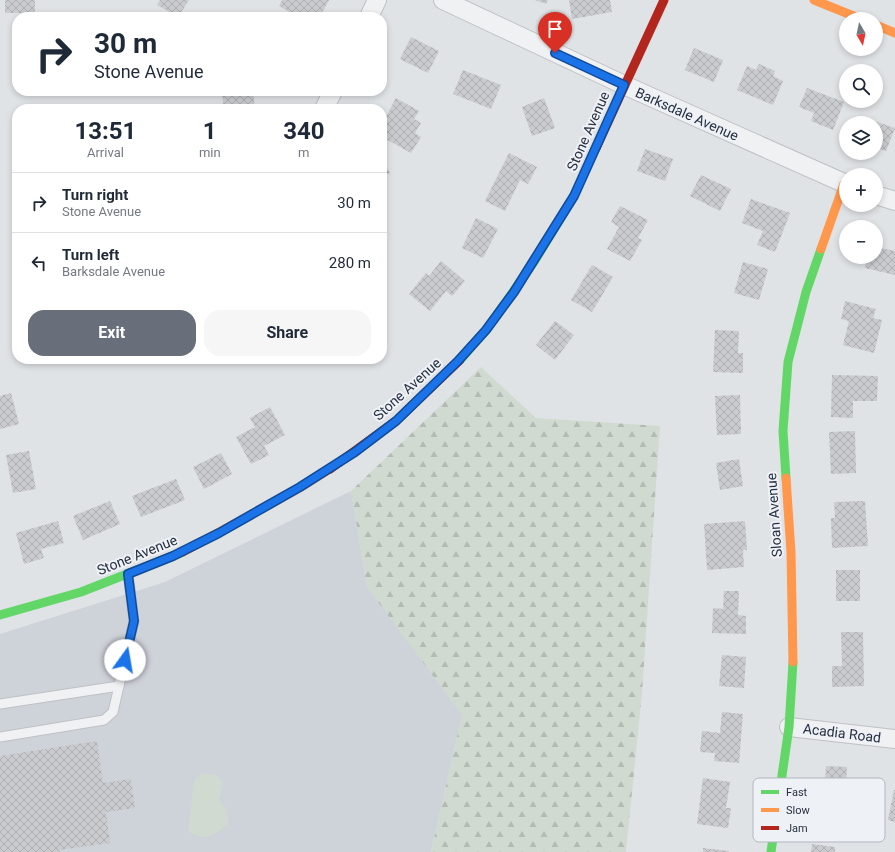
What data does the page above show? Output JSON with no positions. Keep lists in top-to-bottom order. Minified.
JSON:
{"streets":{"street":["Barksdale Avenue","Stone Avenue","Sloan Avenue","Acadia Road"]},"crossings":[["Barksdale Avenue","Stone Avenue"],["Sloan Avenue","Acadia Road"]],"legend":["Fast","Slow","Jam"],"north":"bottom","page":{"map_buttons":["+","−"],"turn":["30 m","Stone Avenue"],"eta":["13:51","Arrival","1","min","340","m"],"list":[{"name":"Turn right","note":"Stone Avenue","value":"30 m"},{"name":"Turn left","note":"Barksdale Avenue","value":"280 m"}],"buttons":["Exit","Share"]}}
